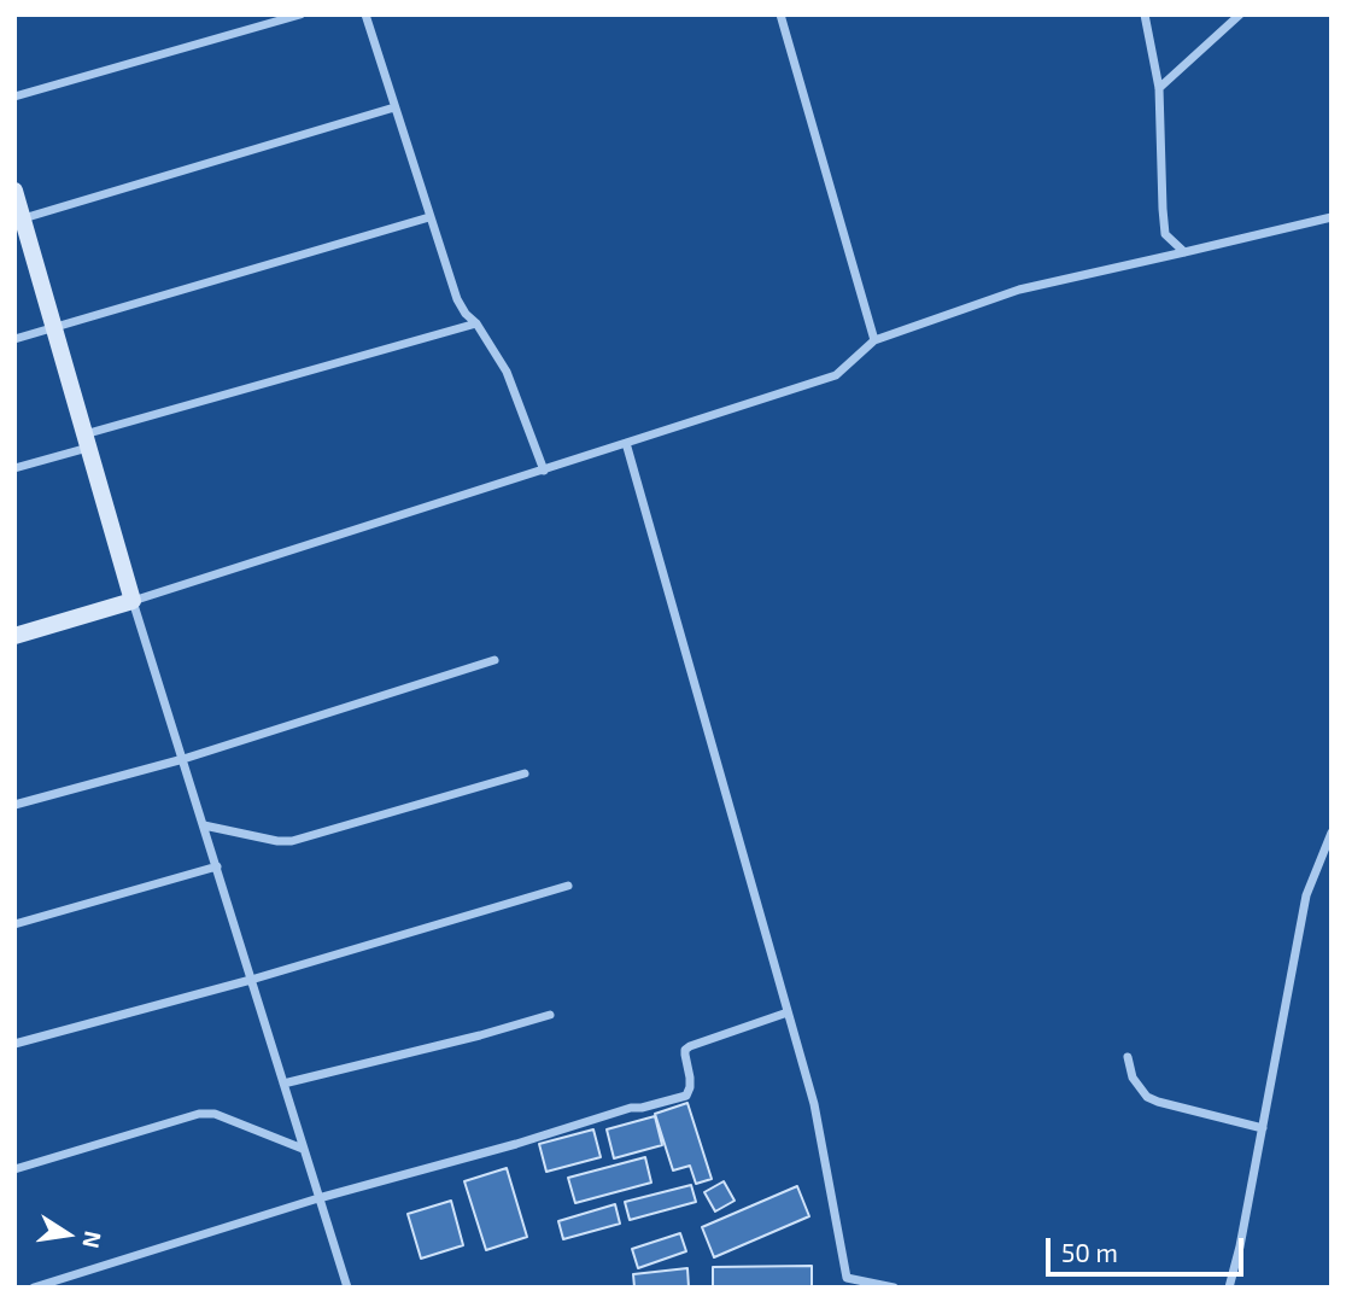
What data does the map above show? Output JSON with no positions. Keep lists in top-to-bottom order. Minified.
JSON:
{"scale_bar":"50 m","north":"right"}
